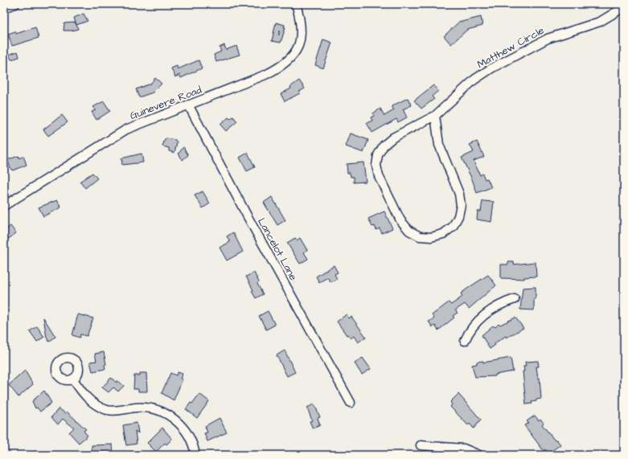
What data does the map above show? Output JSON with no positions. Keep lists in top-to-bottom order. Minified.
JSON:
{"streets":{"street":["Matthew Circle","Guinevere Road","Lancelot Lane"]},"crossings":[["Guinevere Road","Lancelot Lane"]],"house_numbers":["11"]}
